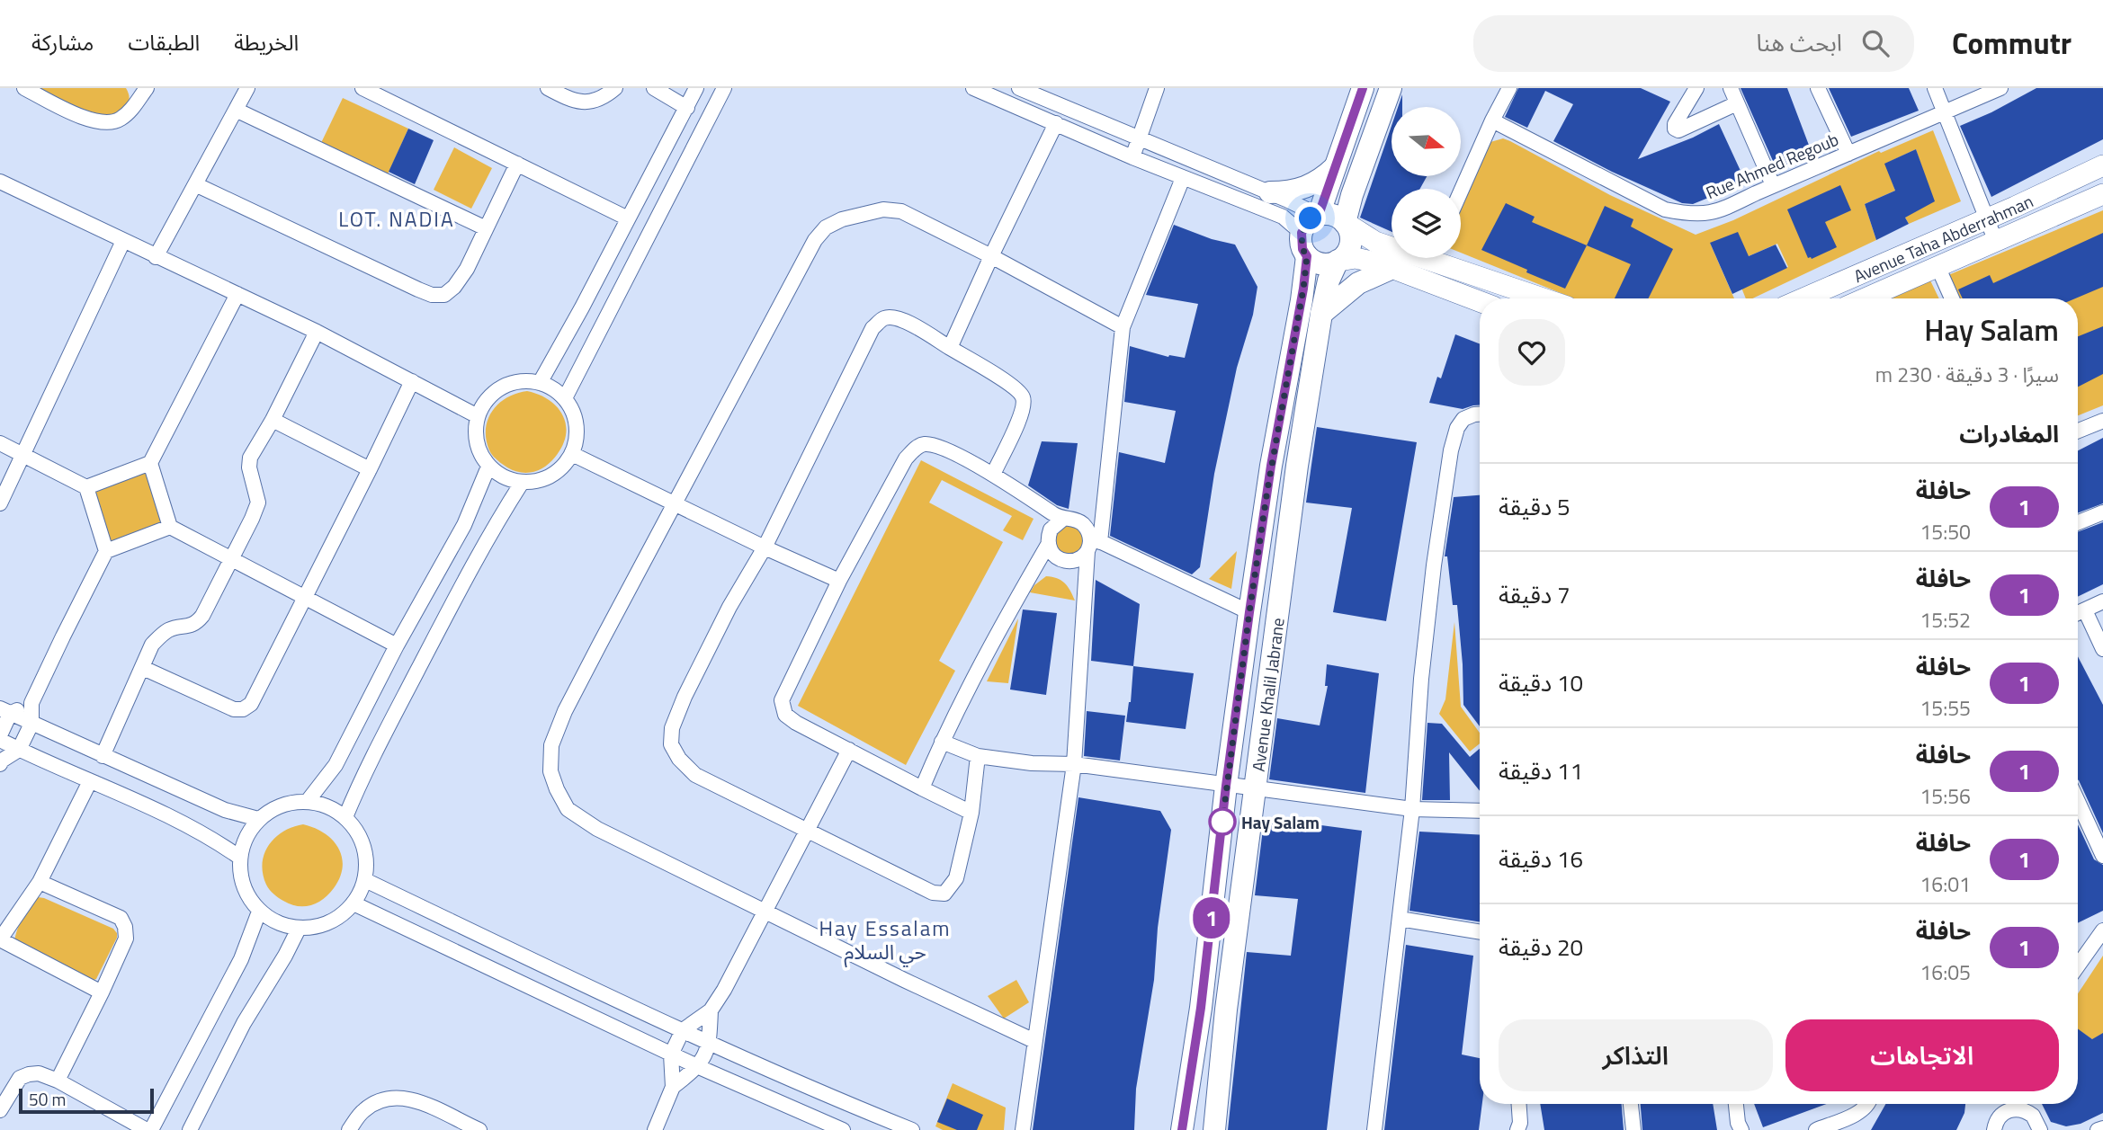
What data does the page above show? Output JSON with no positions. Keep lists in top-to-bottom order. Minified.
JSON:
{"streets":{"main road":["Avenue Khalil Jabrane"],"street":["Rue Ahmed Regoub","Avenue Taha Abderrahman"]},"districts":["LOT. NADIA","Hay Essalam حي السلام"],"places":["Hay Salam"],"lines":["bus line 1"],"scale_bar":"50 m","north":"right","page":{"header":"Commutr","search":"ابحث هنا","nav":["الخريطة","الطبقات","مشاركة"],"on_map":"1","heading":[["Hay Salam","سيرًا · 3 دقيقة · 230 m"],"المغادرات"],"list":[{"mark":"1","name":"حافلة","note":"15:50","value":"5 دقيقة"},{"mark":"1","name":"حافلة","note":"15:52","value":"7 دقيقة"},{"mark":"1","name":"حافلة","note":"15:55","value":"10 دقيقة"},{"mark":"1","name":"حافلة","note":"15:56","value":"11 دقيقة"},{"mark":"1","name":"حافلة","note":"16:01","value":"16 دقيقة"},{"mark":"1","name":"حافلة","note":"16:05","value":"20 دقيقة"}],"buttons":["الاتجاهات","التذاكر"],"scale":"50 m"}}
